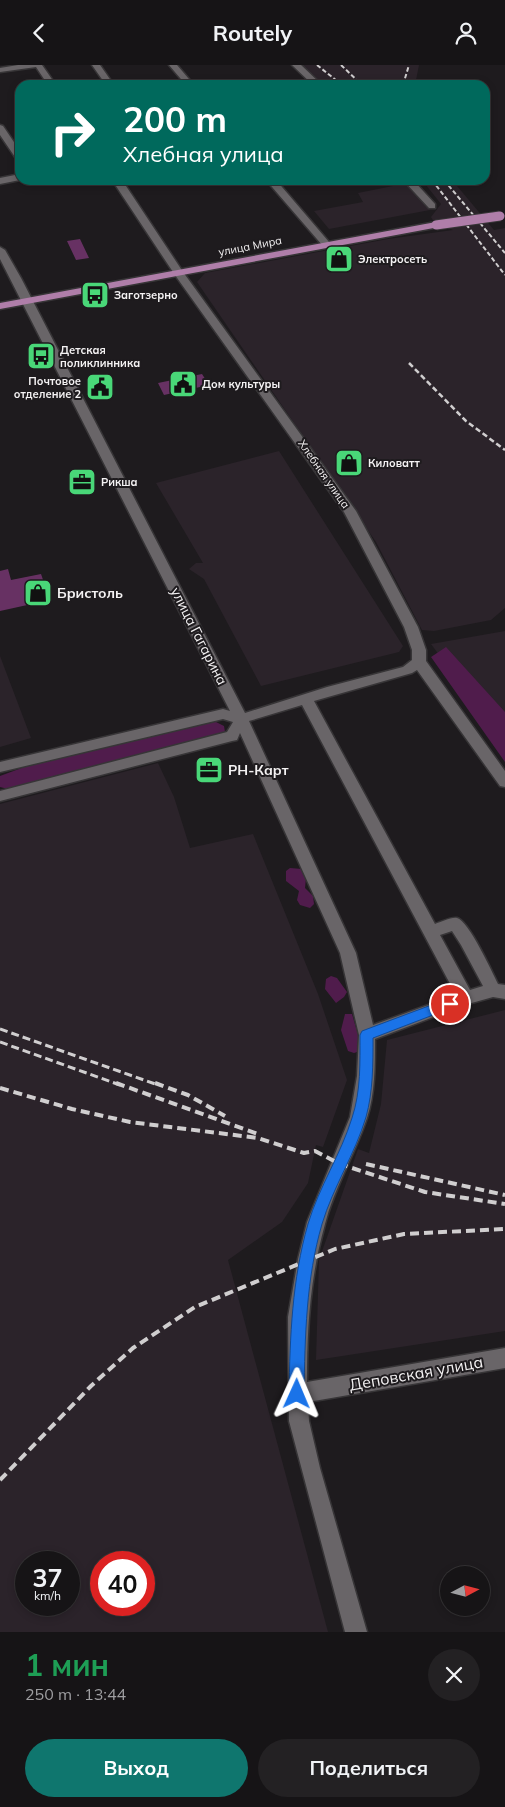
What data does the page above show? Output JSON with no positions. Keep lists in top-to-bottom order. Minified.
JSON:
{"streets":{"main road":["улица Мира"],"street":["Хлебная улица","улица Гагарина","Деповская улица"]},"crossings":[["улица Мира","Хлебная улица"],["улица Мира","улица Гагарина"],["улица Гагарина","Деповская улица"]],"places":{"shop":["Электросеть","Киловатт","Бристоль"],"bus stop":["Заготзерно","Детская поликлинника"],"public building":["Дом культуры","Почтовое отделение 2"],"office":["Рикша","РН-Карт"]},"north":"right","page":{"header":"Routely","turn":["200 m","Хлебная улица"],"speed":"37 km/h","limit":"40","heading":["1 мин","250 m · 13:44"],"buttons":["Выход","Поделиться"]}}
